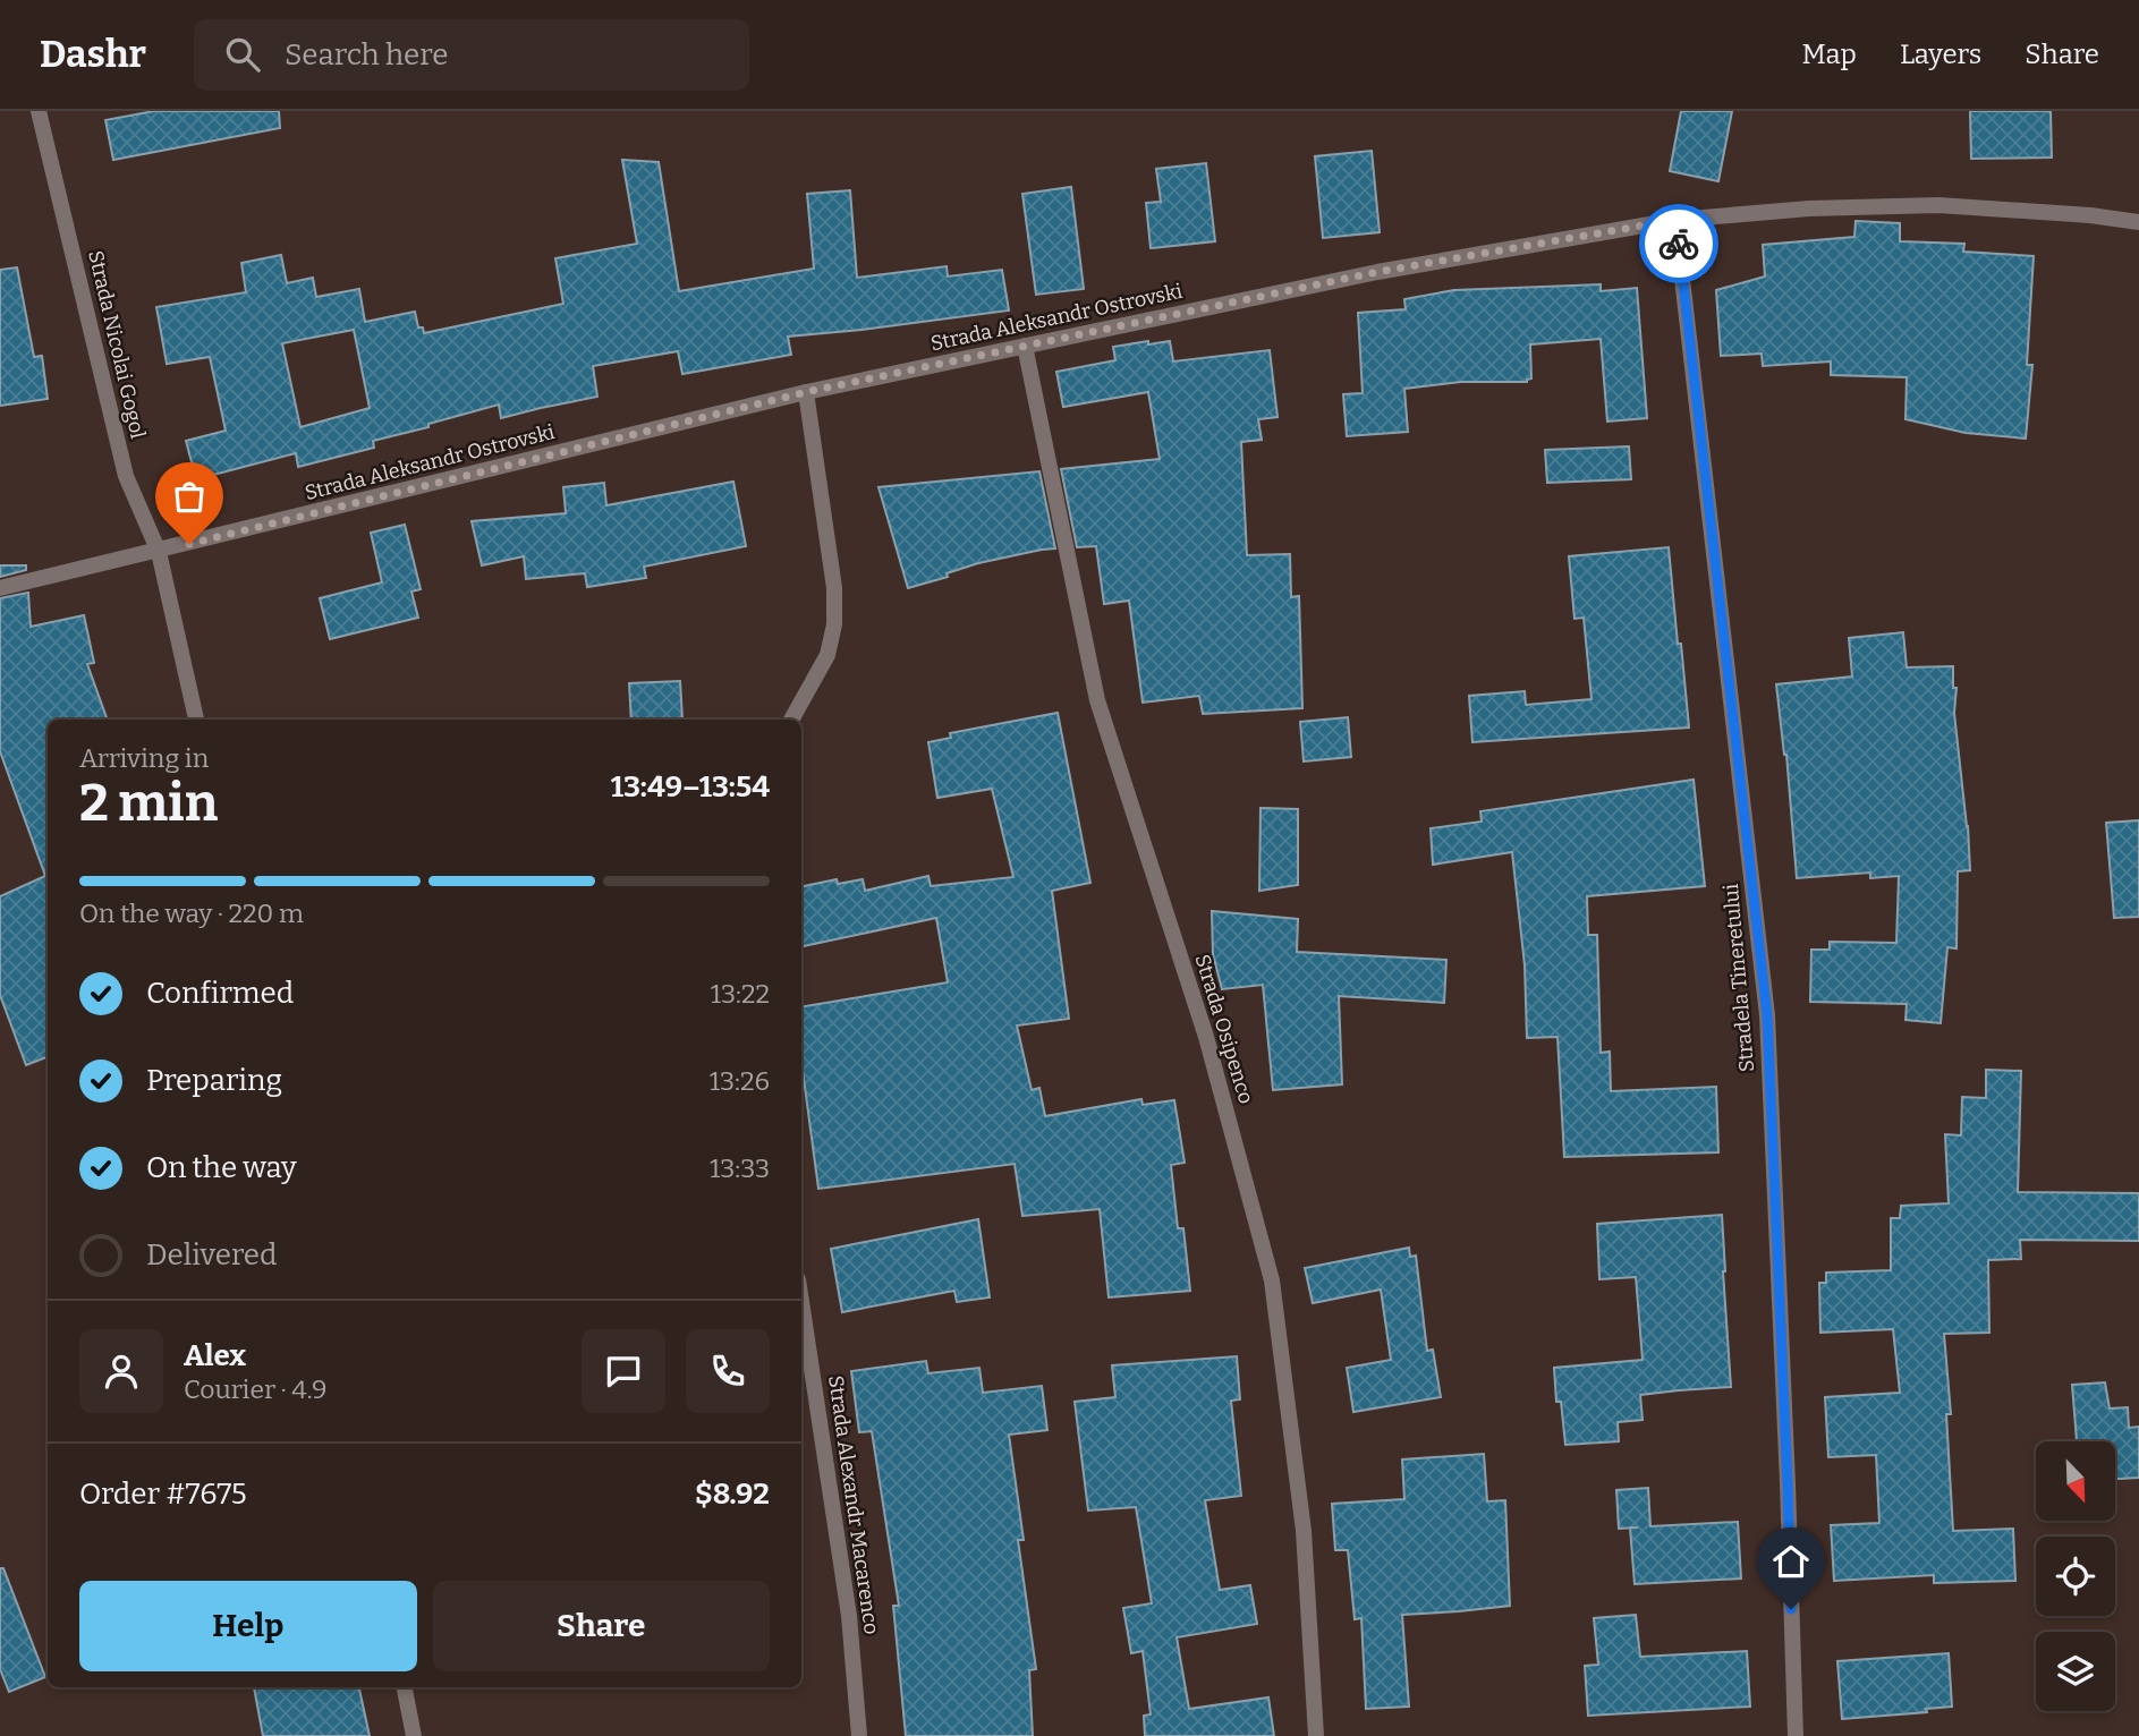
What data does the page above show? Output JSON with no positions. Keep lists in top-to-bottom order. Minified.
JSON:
{"streets":{"street":["Strada Aleksandr Ostrovski","Strada Nicolai Gogol","Stradela Tineretului","Strada Osipenco","Strada Alexandr Macarenco"]},"crossings":[["Strada Aleksandr Ostrovski","Strada Nicolai Gogol"],["Strada Aleksandr Ostrovski","Stradela Tineretului"],["Strada Aleksandr Ostrovski","Strada Osipenco"]],"north":"bottom right","page":{"header":"Dashr","search":"Search here","nav":["Map","Layers","Share"],"heading":["2 min","Arriving in","13:49–13:54"],"panel":["Alex","Courier · 4.9","Order #7675","$8.92"],"bar":"On the way · 220 m","list":[["Confirmed","13:22"],["Preparing","13:26"],["On the way","13:33"],"Delivered"],"buttons":["Help","Share"]}}
